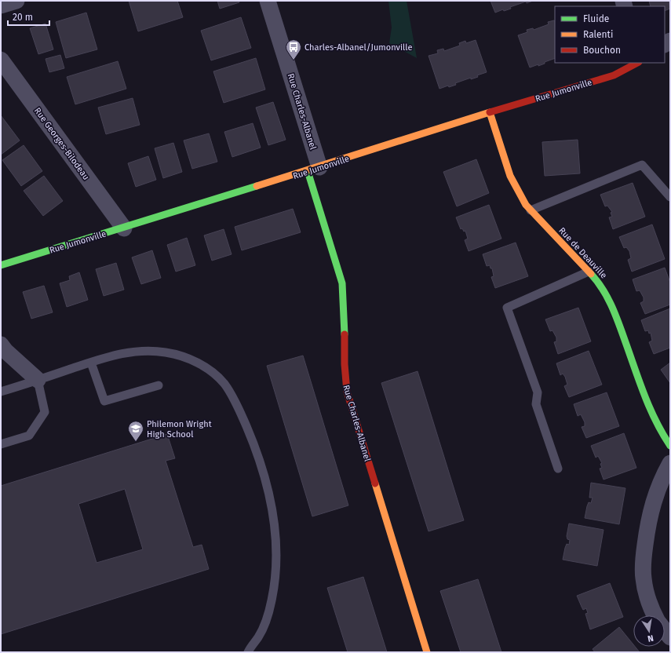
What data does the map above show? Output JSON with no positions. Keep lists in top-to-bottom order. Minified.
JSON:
{"streets":{"street":["Rue Jumonville","Rue Charles-Albanel","Rue Georges-Bilodeau","Rue de Deauville"]},"crossings":[["Rue Jumonville","Rue Charles-Albanel"],["Rue Jumonville","Rue Georges-Bilodeau"],["Rue Jumonville","Rue de Deauville"]],"places":{"bus stop":["Charles-Albanel/Jumonville"],"school or university":["Philemon Wright High School"]},"legend":["Fluide","Ralenti","Bouchon"],"scale_bar":"20 m","north":"bottom"}
